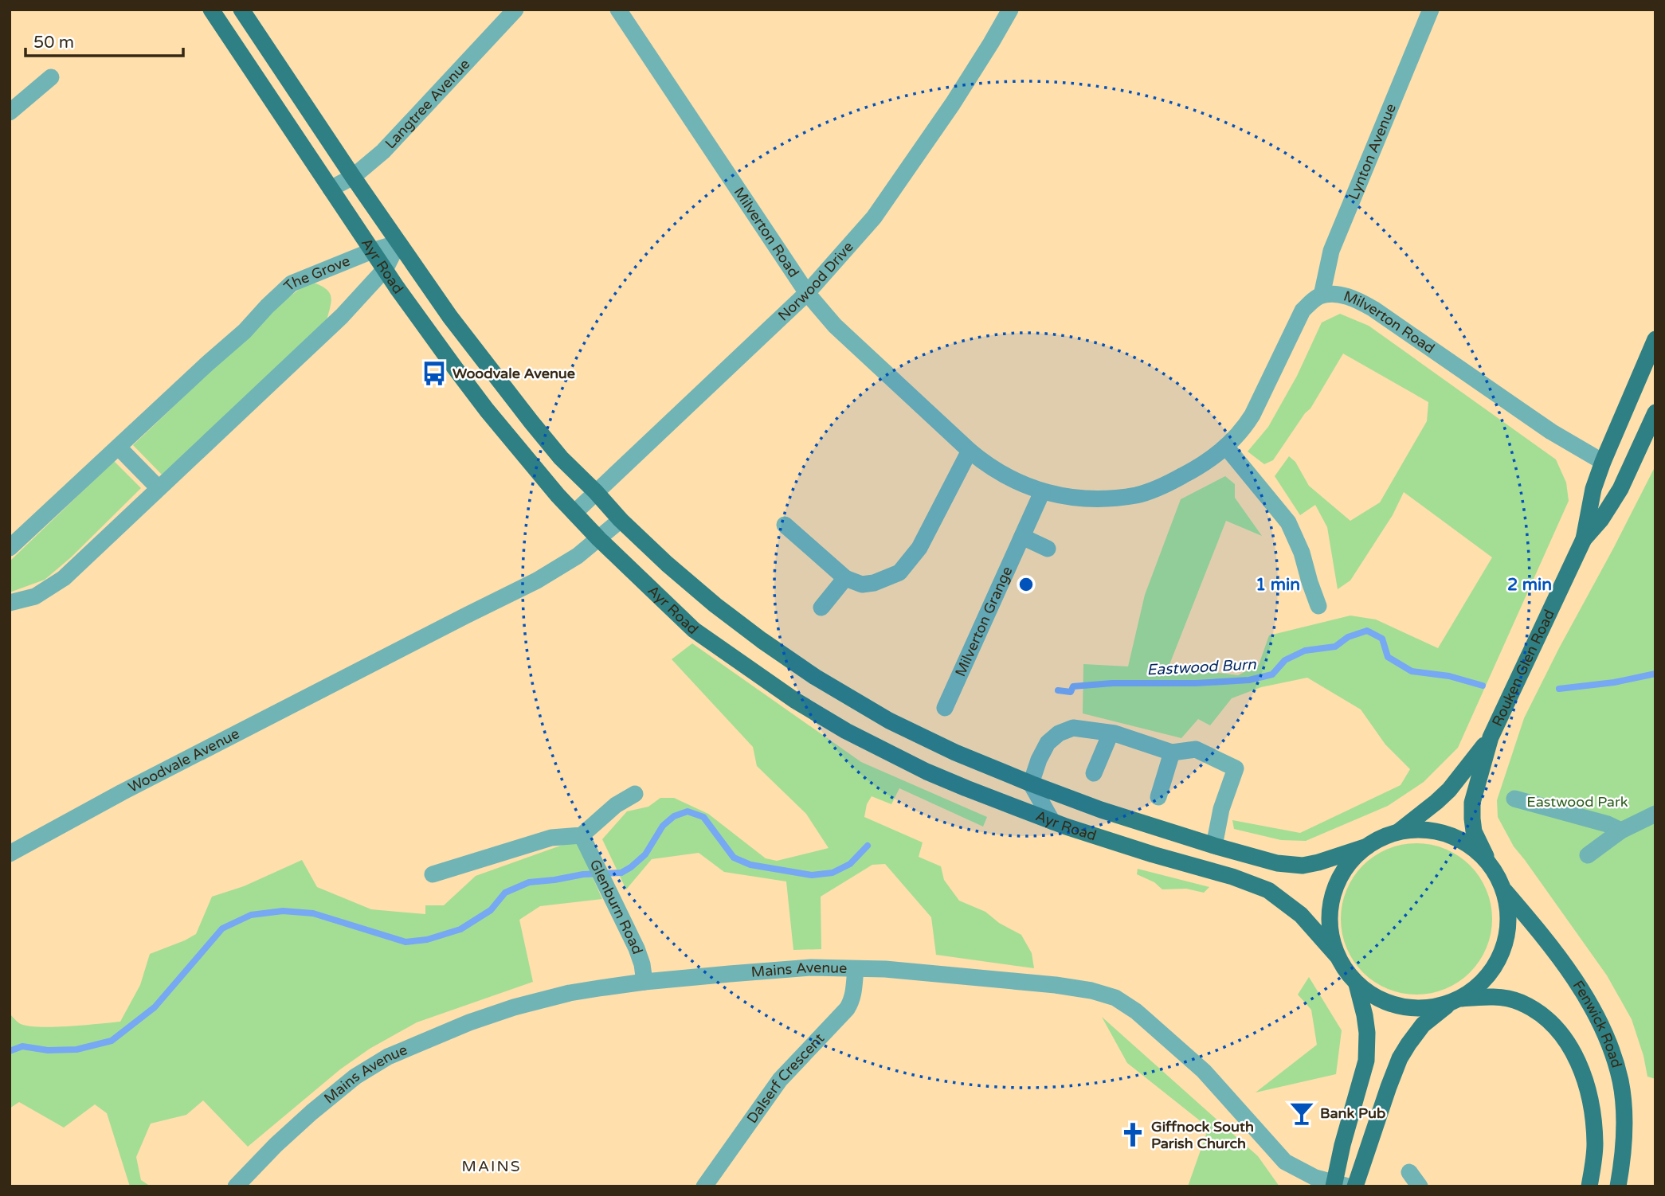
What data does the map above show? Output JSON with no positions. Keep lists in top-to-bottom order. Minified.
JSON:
{"streets":{"main road":["Ayr Road","Rouken Glen Road","Fenwick Road"],"street":["Langtree Avenue","Lynton Avenue","Milverton Road","The Grove","Norwood Drive","Milverton Grange","Woodvale Avenue","Glenburn Road","Mains Avenue","Dalserf Crescent"]},"crossings":[["Langtree Avenue","Ayr Road"],["Lynton Avenue","Milverton Road"],["Milverton Road","Norwood Drive"],["Milverton Road","Milverton Grange"],["Milverton Road","Rouken Glen Road"],["Ayr Road","The Grove"],["Ayr Road","Norwood Drive"],["Ayr Road","Rouken Glen Road"],["Ayr Road","Woodvale Avenue"],["Ayr Road","Fenwick Road"],["Rouken Glen Road","Fenwick Road"],["Glenburn Road","Mains Avenue"],["Mains Avenue","Dalserf Crescent"]],"districts":["MAINS"],"water":["Eastwood Burn"],"parks":["Eastwood Park"],"places":{"bus stop":["Woodvale Avenue"],"bar":["Bank Pub"],"church":["Giffnock South Parish Church"]},"scale_bar":"50 m","rings":["1 min","2 min"]}
